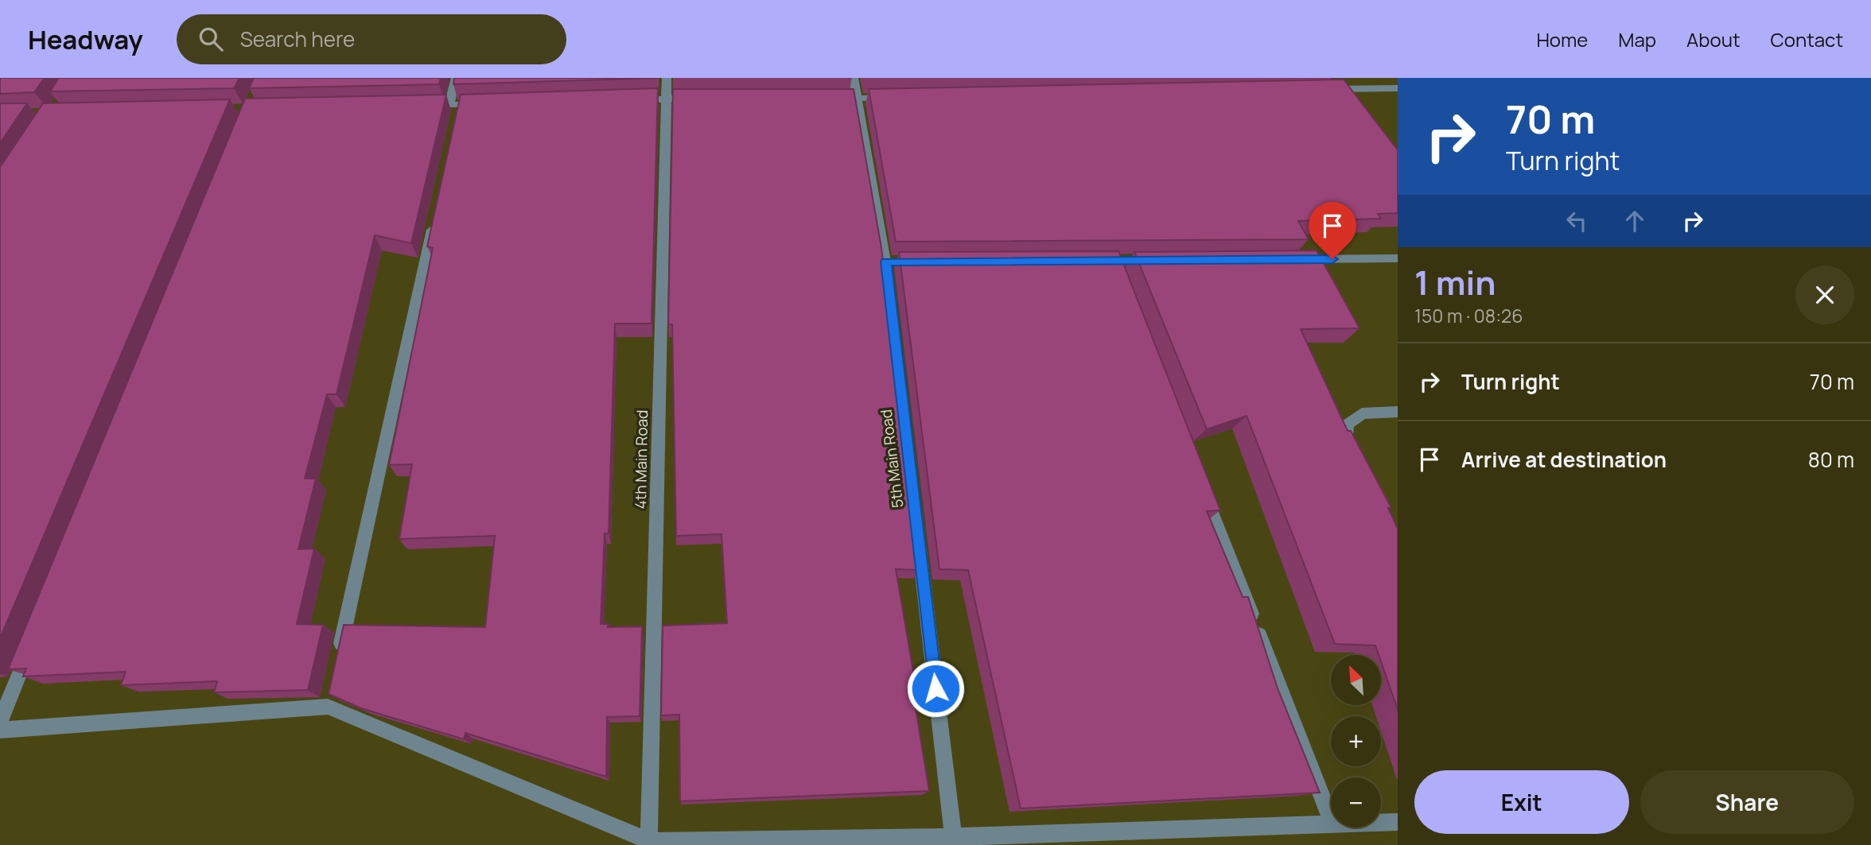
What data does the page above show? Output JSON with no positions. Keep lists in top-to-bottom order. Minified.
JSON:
{"streets":{"street":["5th Main Road","4th Main Road"]},"north":"top left","page":{"header":"Headway","search":"Search here","nav":["Home","Map","About","Contact"],"turn":["70 m","Turn right"],"heading":["1 min","150 m · 08:26"],"list":[{"name":"Turn right","value":"70 m"},{"name":"Arrive at destination","value":"80 m"}],"map_buttons":["+","−"],"buttons":["Exit","Share"]}}
